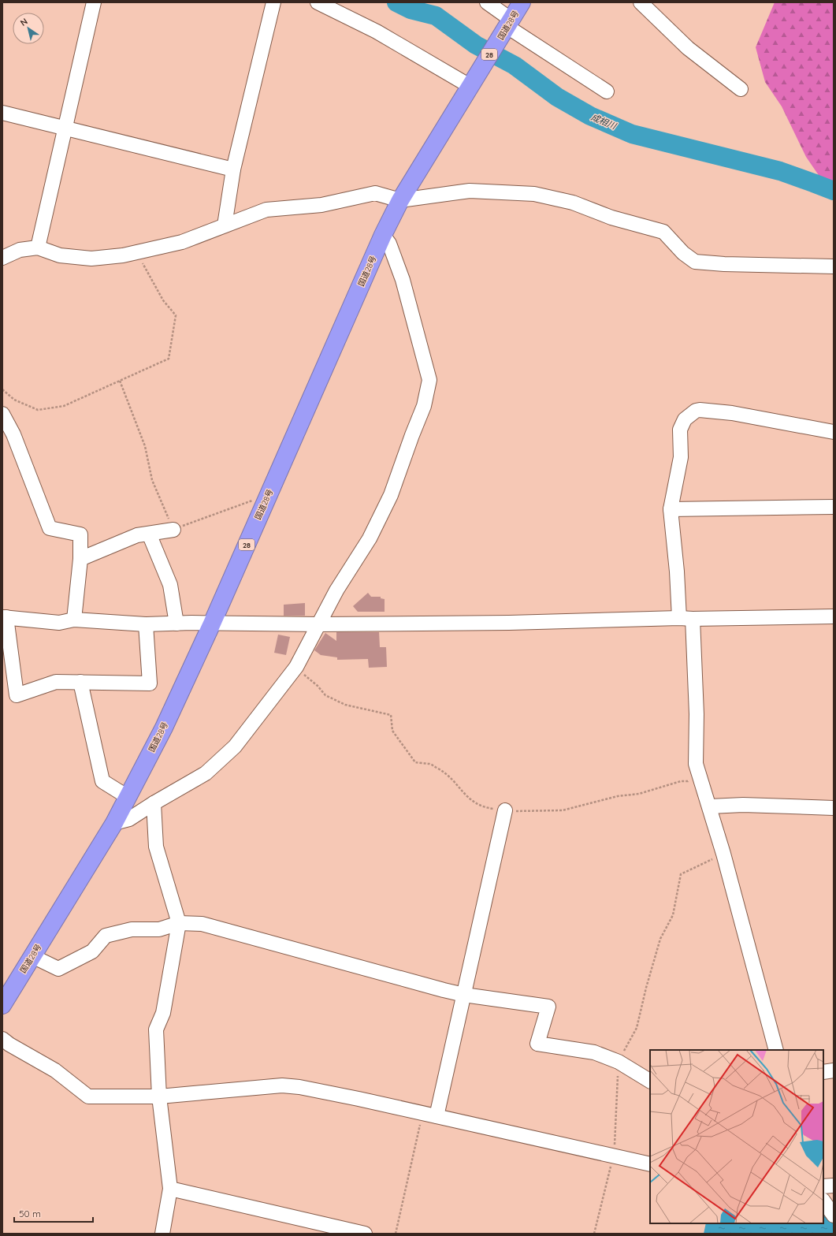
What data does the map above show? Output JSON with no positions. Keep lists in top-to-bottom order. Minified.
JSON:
{"streets":{"highway":["国道28号","28"]},"water":["成相川"],"scale_bar":"50 m","north":"top left"}
